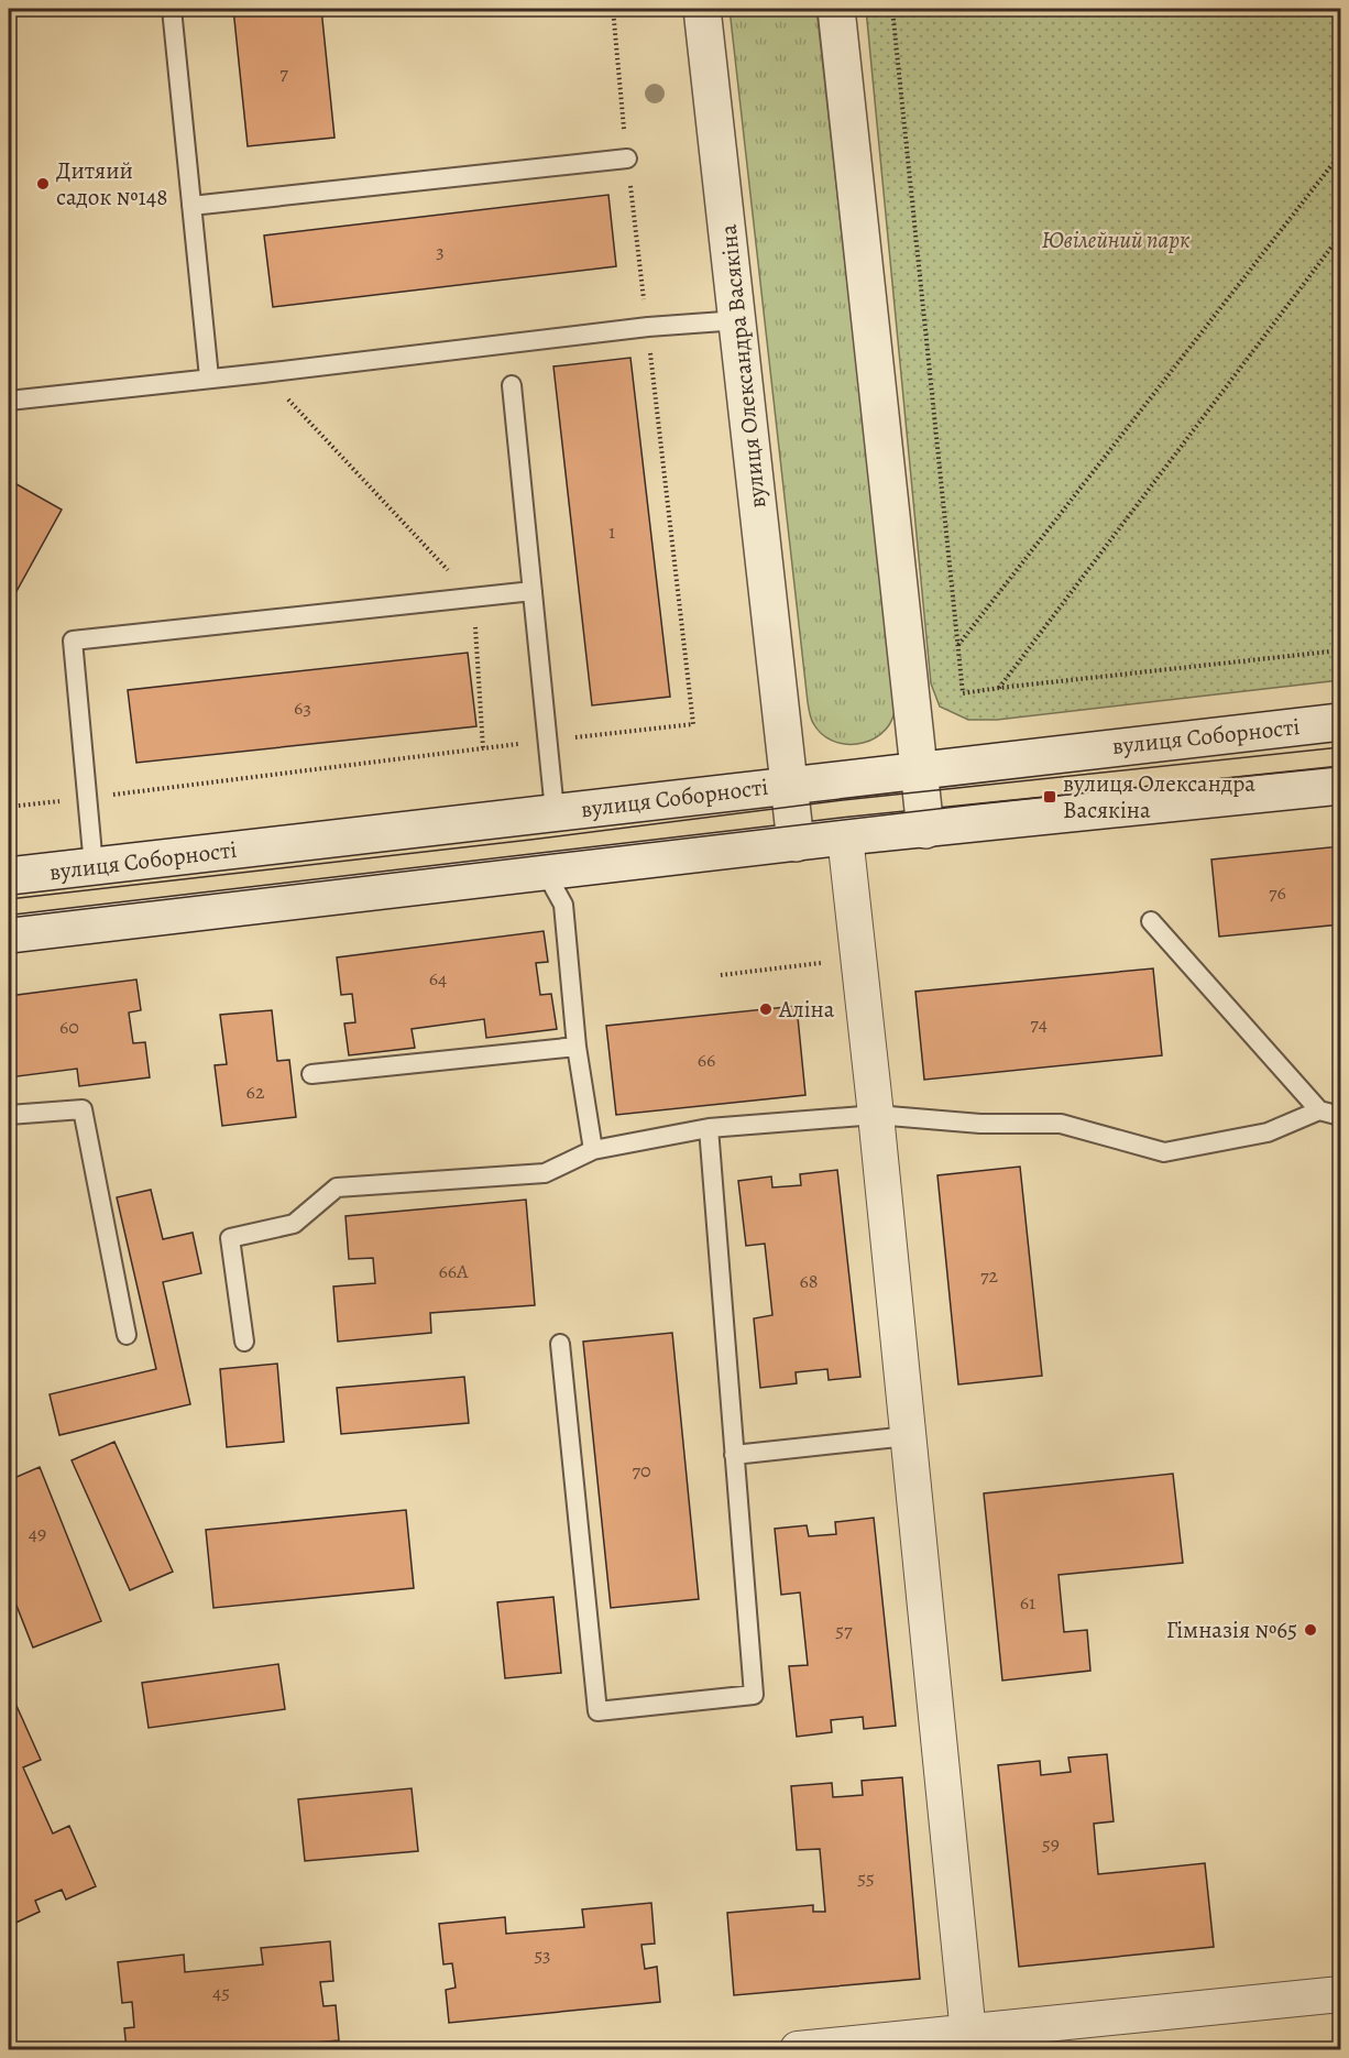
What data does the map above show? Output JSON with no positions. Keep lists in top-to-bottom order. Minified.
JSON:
{"streets":{"main road":["вулиця Олександра Васякіна","вулиця Соборності"]},"crossings":[["вулиця Олександра Васякіна","вулиця Соборності"]],"parks":["Ювілейний парк"],"places":{"other":["Дитяий садок №148","Аліна","Гімназія №65"],"transit":["вулиця Олександра Васякіна"]},"house_numbers":["7","3","1","63","76","64","74","60","66","62","66А","72","68","70","49","61","57","59","55","53","45"]}
